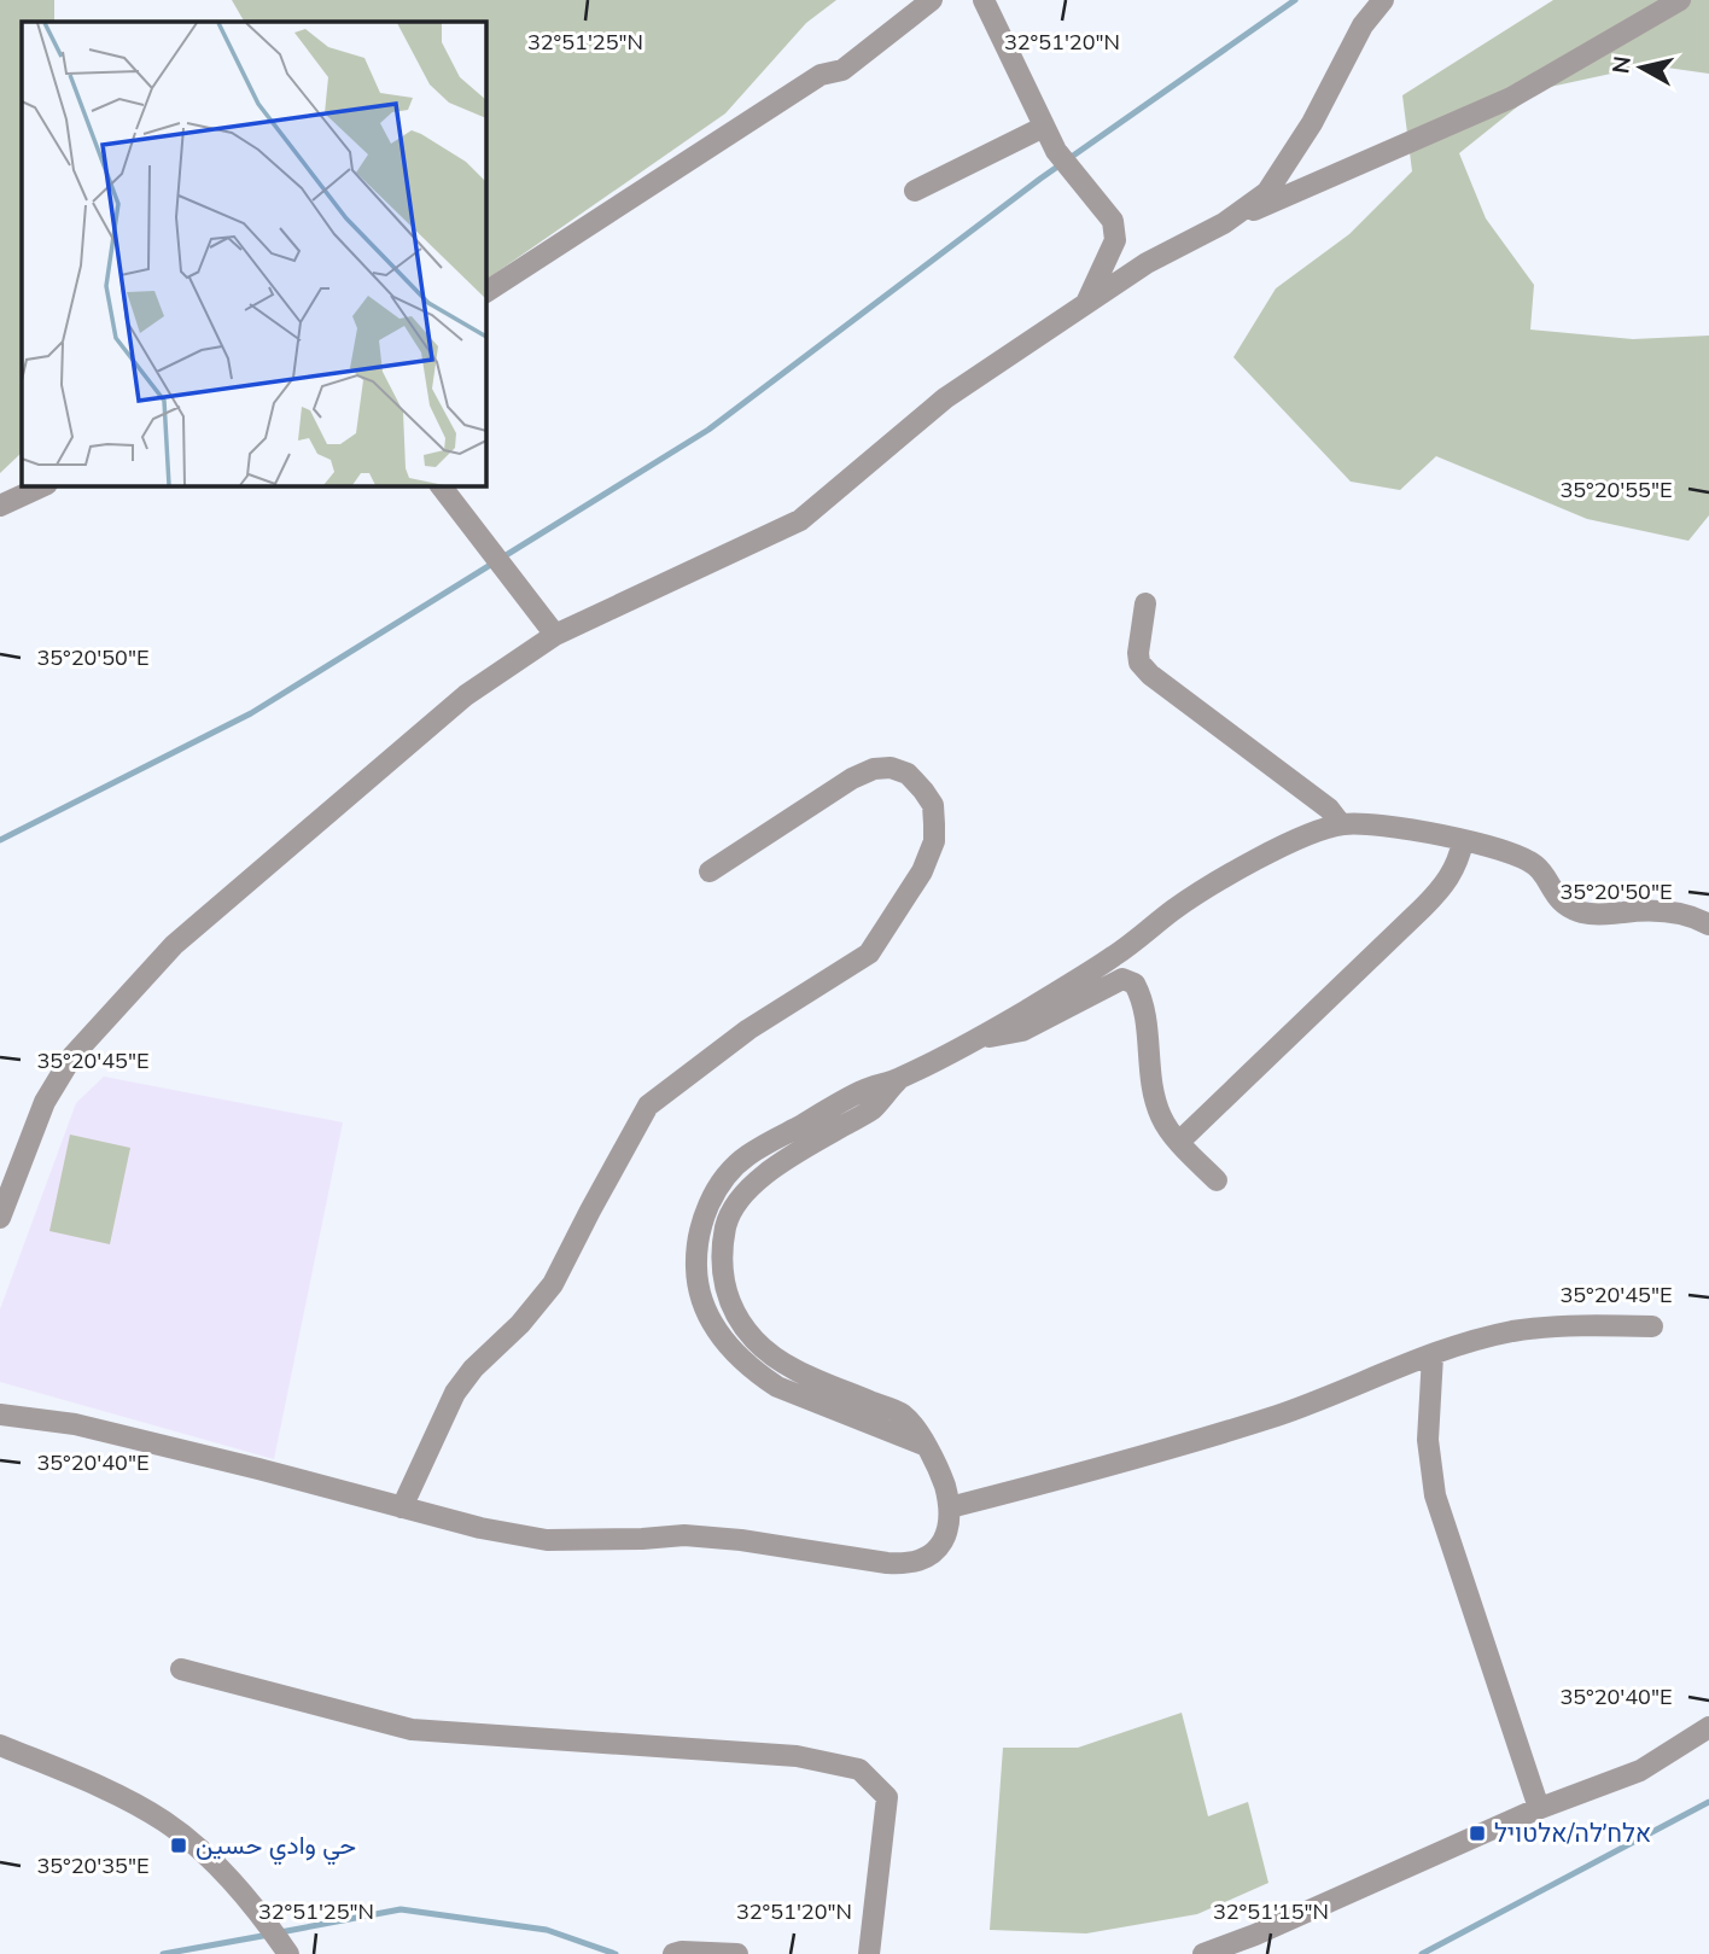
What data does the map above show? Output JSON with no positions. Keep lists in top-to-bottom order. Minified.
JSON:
{"places":{"transit":["אלח׳לה/אלטויל","حي وادي حسين"]},"north":"left","coordinates":["32°51'25\"N","32°51'20\"N","35°20'55\"E","35°20'50\"E","35°20'45\"E","35°20'40\"E","35°20'35\"E","32°51'15\"N"]}
